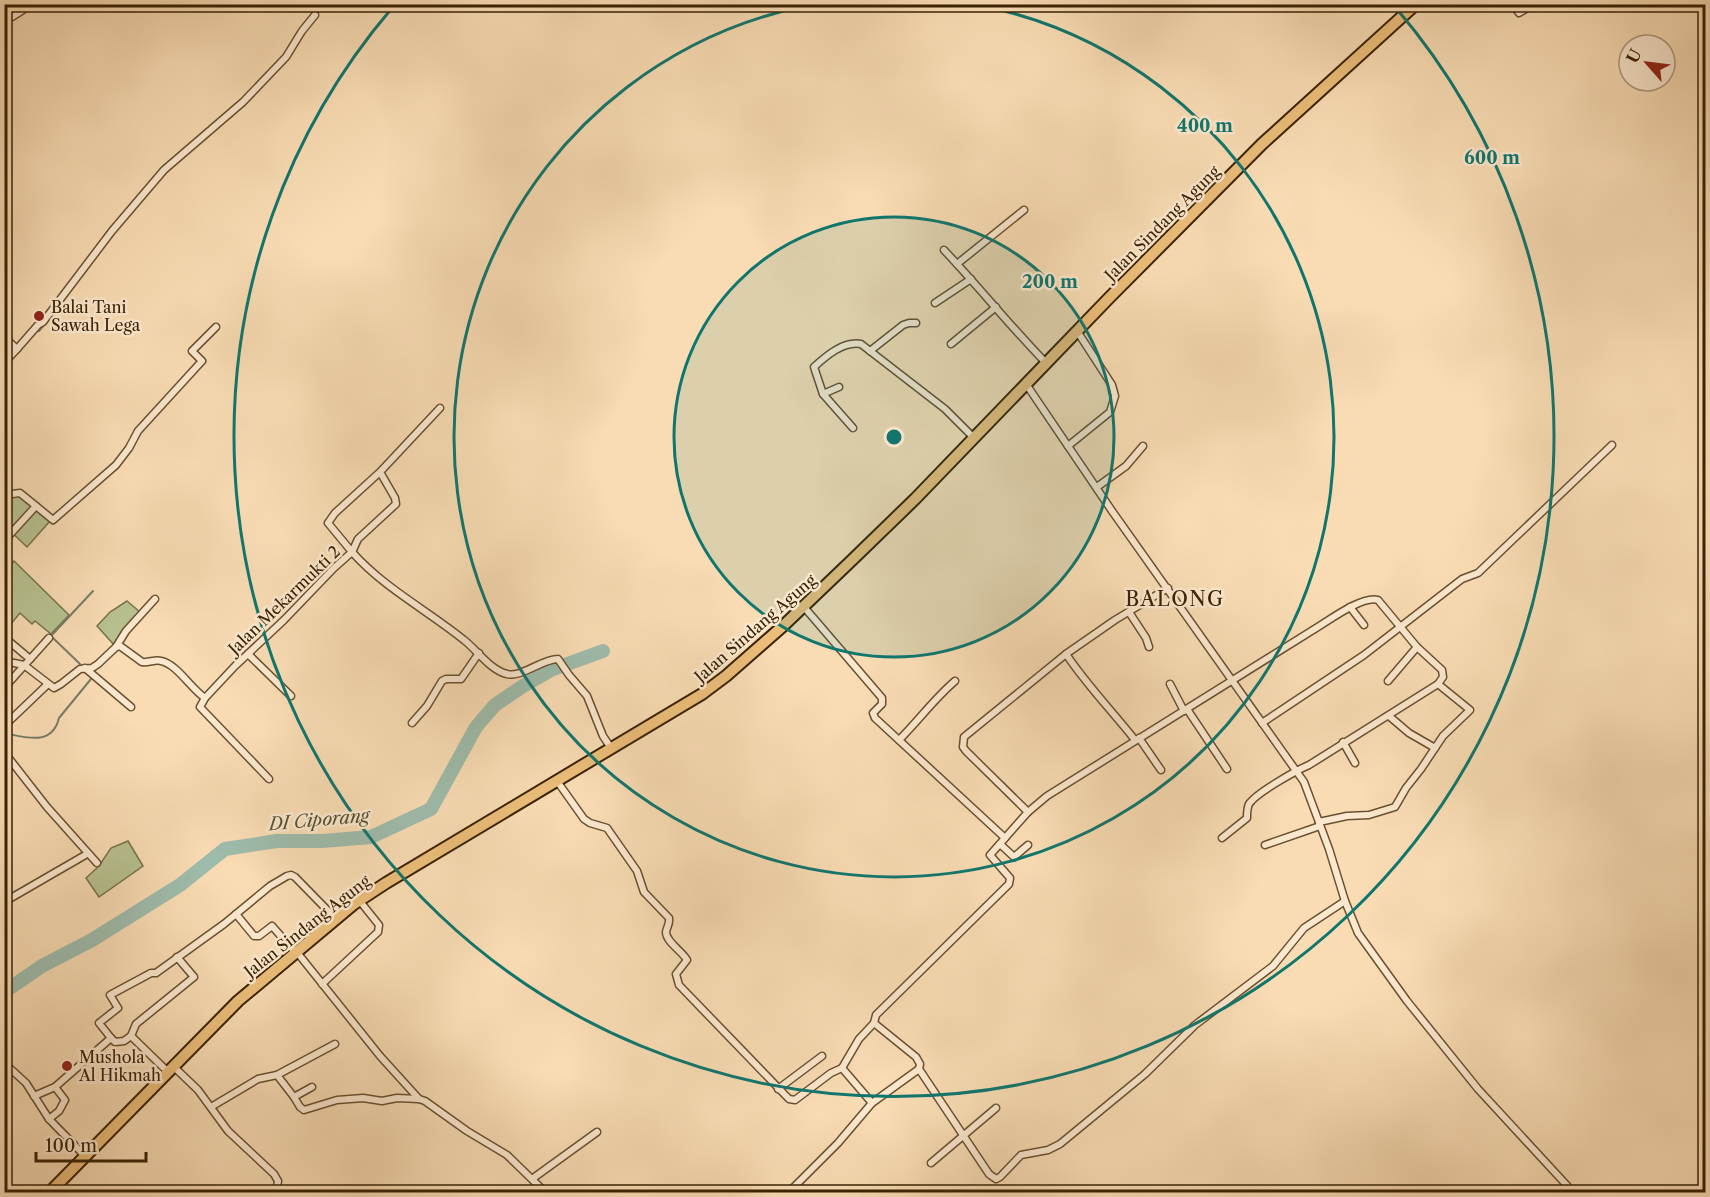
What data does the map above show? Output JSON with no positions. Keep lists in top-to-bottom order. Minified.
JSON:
{"streets":{"main road":["Jalan Sindang Agung"],"street":["Jalan Mekarmukti 2"]},"crossings":[["Jalan Sindang Agung","Jalan Mekarmukti 2"]],"districts":["BALONG"],"water":["DI Ciporang"],"places":["Balai Tani Sawah Lega","Mushola Al Hikmah"],"scale_bar":"100 m","north":"top left","rings":["400 m","600 m","200 m"]}
